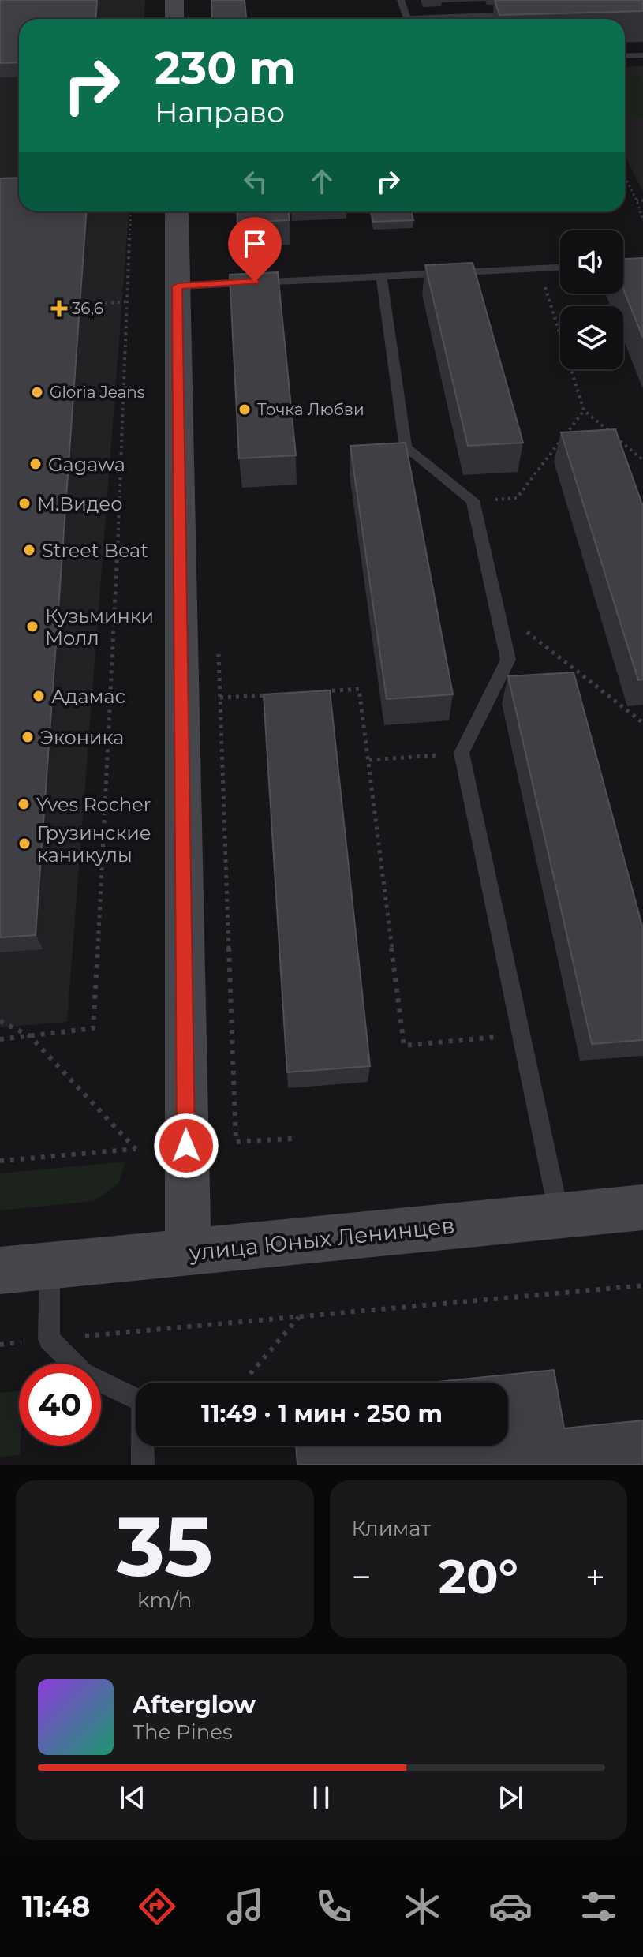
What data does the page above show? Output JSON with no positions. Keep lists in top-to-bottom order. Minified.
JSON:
{"streets":{"street":["улица Юных Ленинцев"]},"places":{"health":["36,6"],"other":["Gloria Jeans","Точка Любви","Gagawa","М.Видео","Street Beat","Кузьминки Молл","Адамас","Эконика","Yves Rocher","Грузинские каникулы"]},"page":{"turn":["230 m","Направо"],"limit":"40","trip":"11:49 · 1 мин · 250 m","tile":[["35","km/h"],"Климат"],"heat":["−","20°","+"],"song":["Afterglow","The Pines"],"tabs":"11:48"}}
